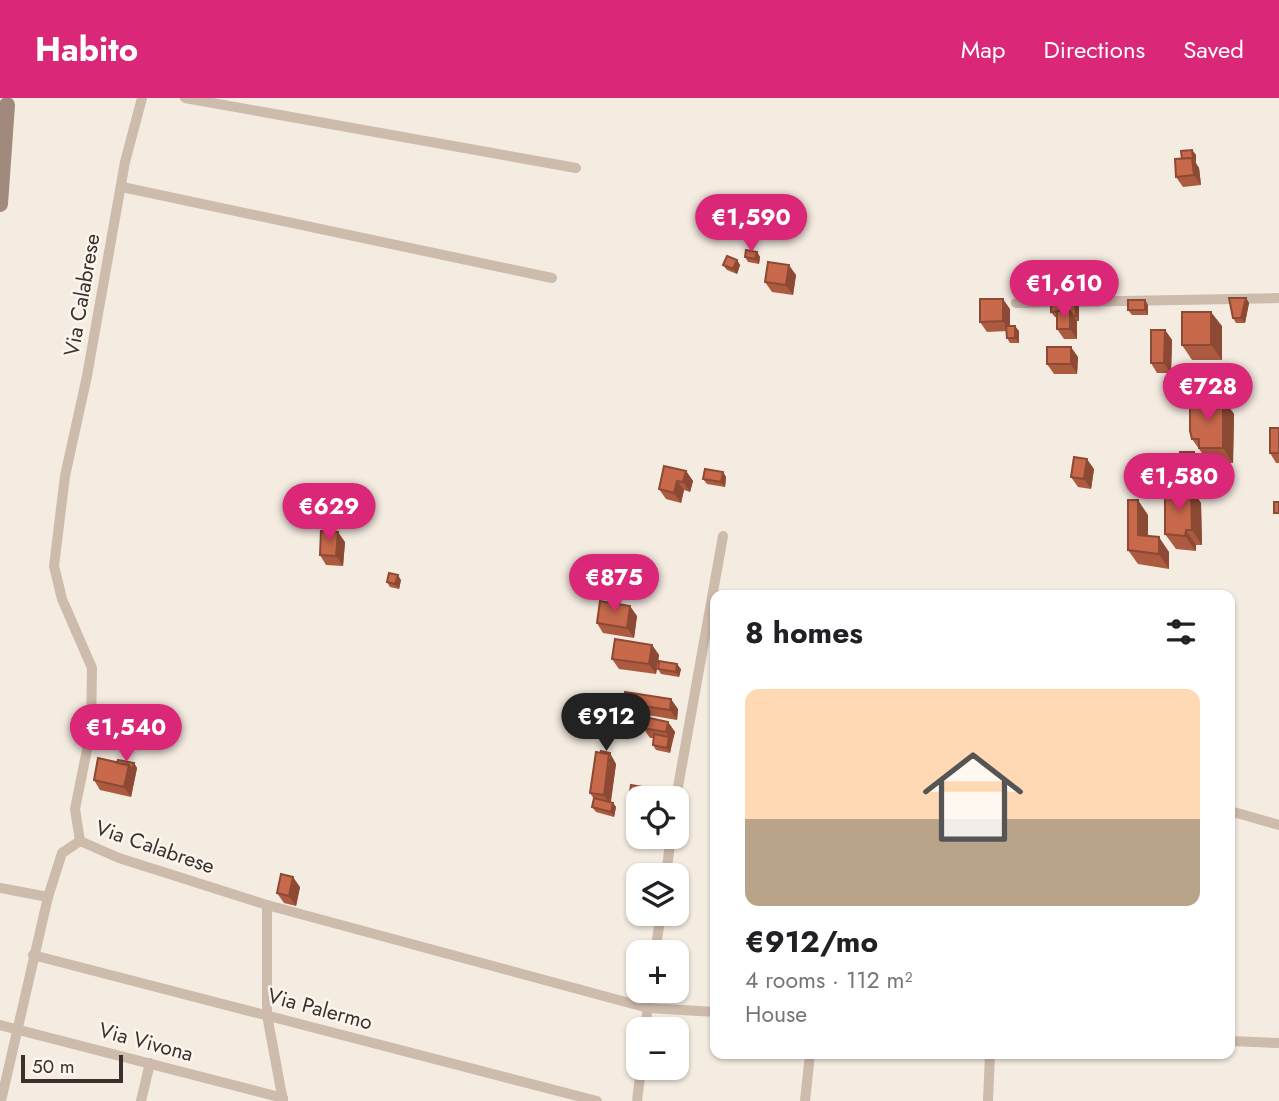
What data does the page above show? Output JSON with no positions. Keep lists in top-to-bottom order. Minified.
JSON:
{"streets":{"street":["Via Calabrese","Via Palermo","Via Vivona"]},"scale_bar":"50 m","page":{"header":"Habito","nav":["Map","Directions","Saved"],"price":["€1,590","€1,610","€728","€1,580","€629","€875","€912","€1,540"],"heading":"8 homes","list":[{"name":"€912/mo","note":"4 rooms · 112 m² · House"}],"map_buttons":["+","−"],"scale":"50 m"}}
